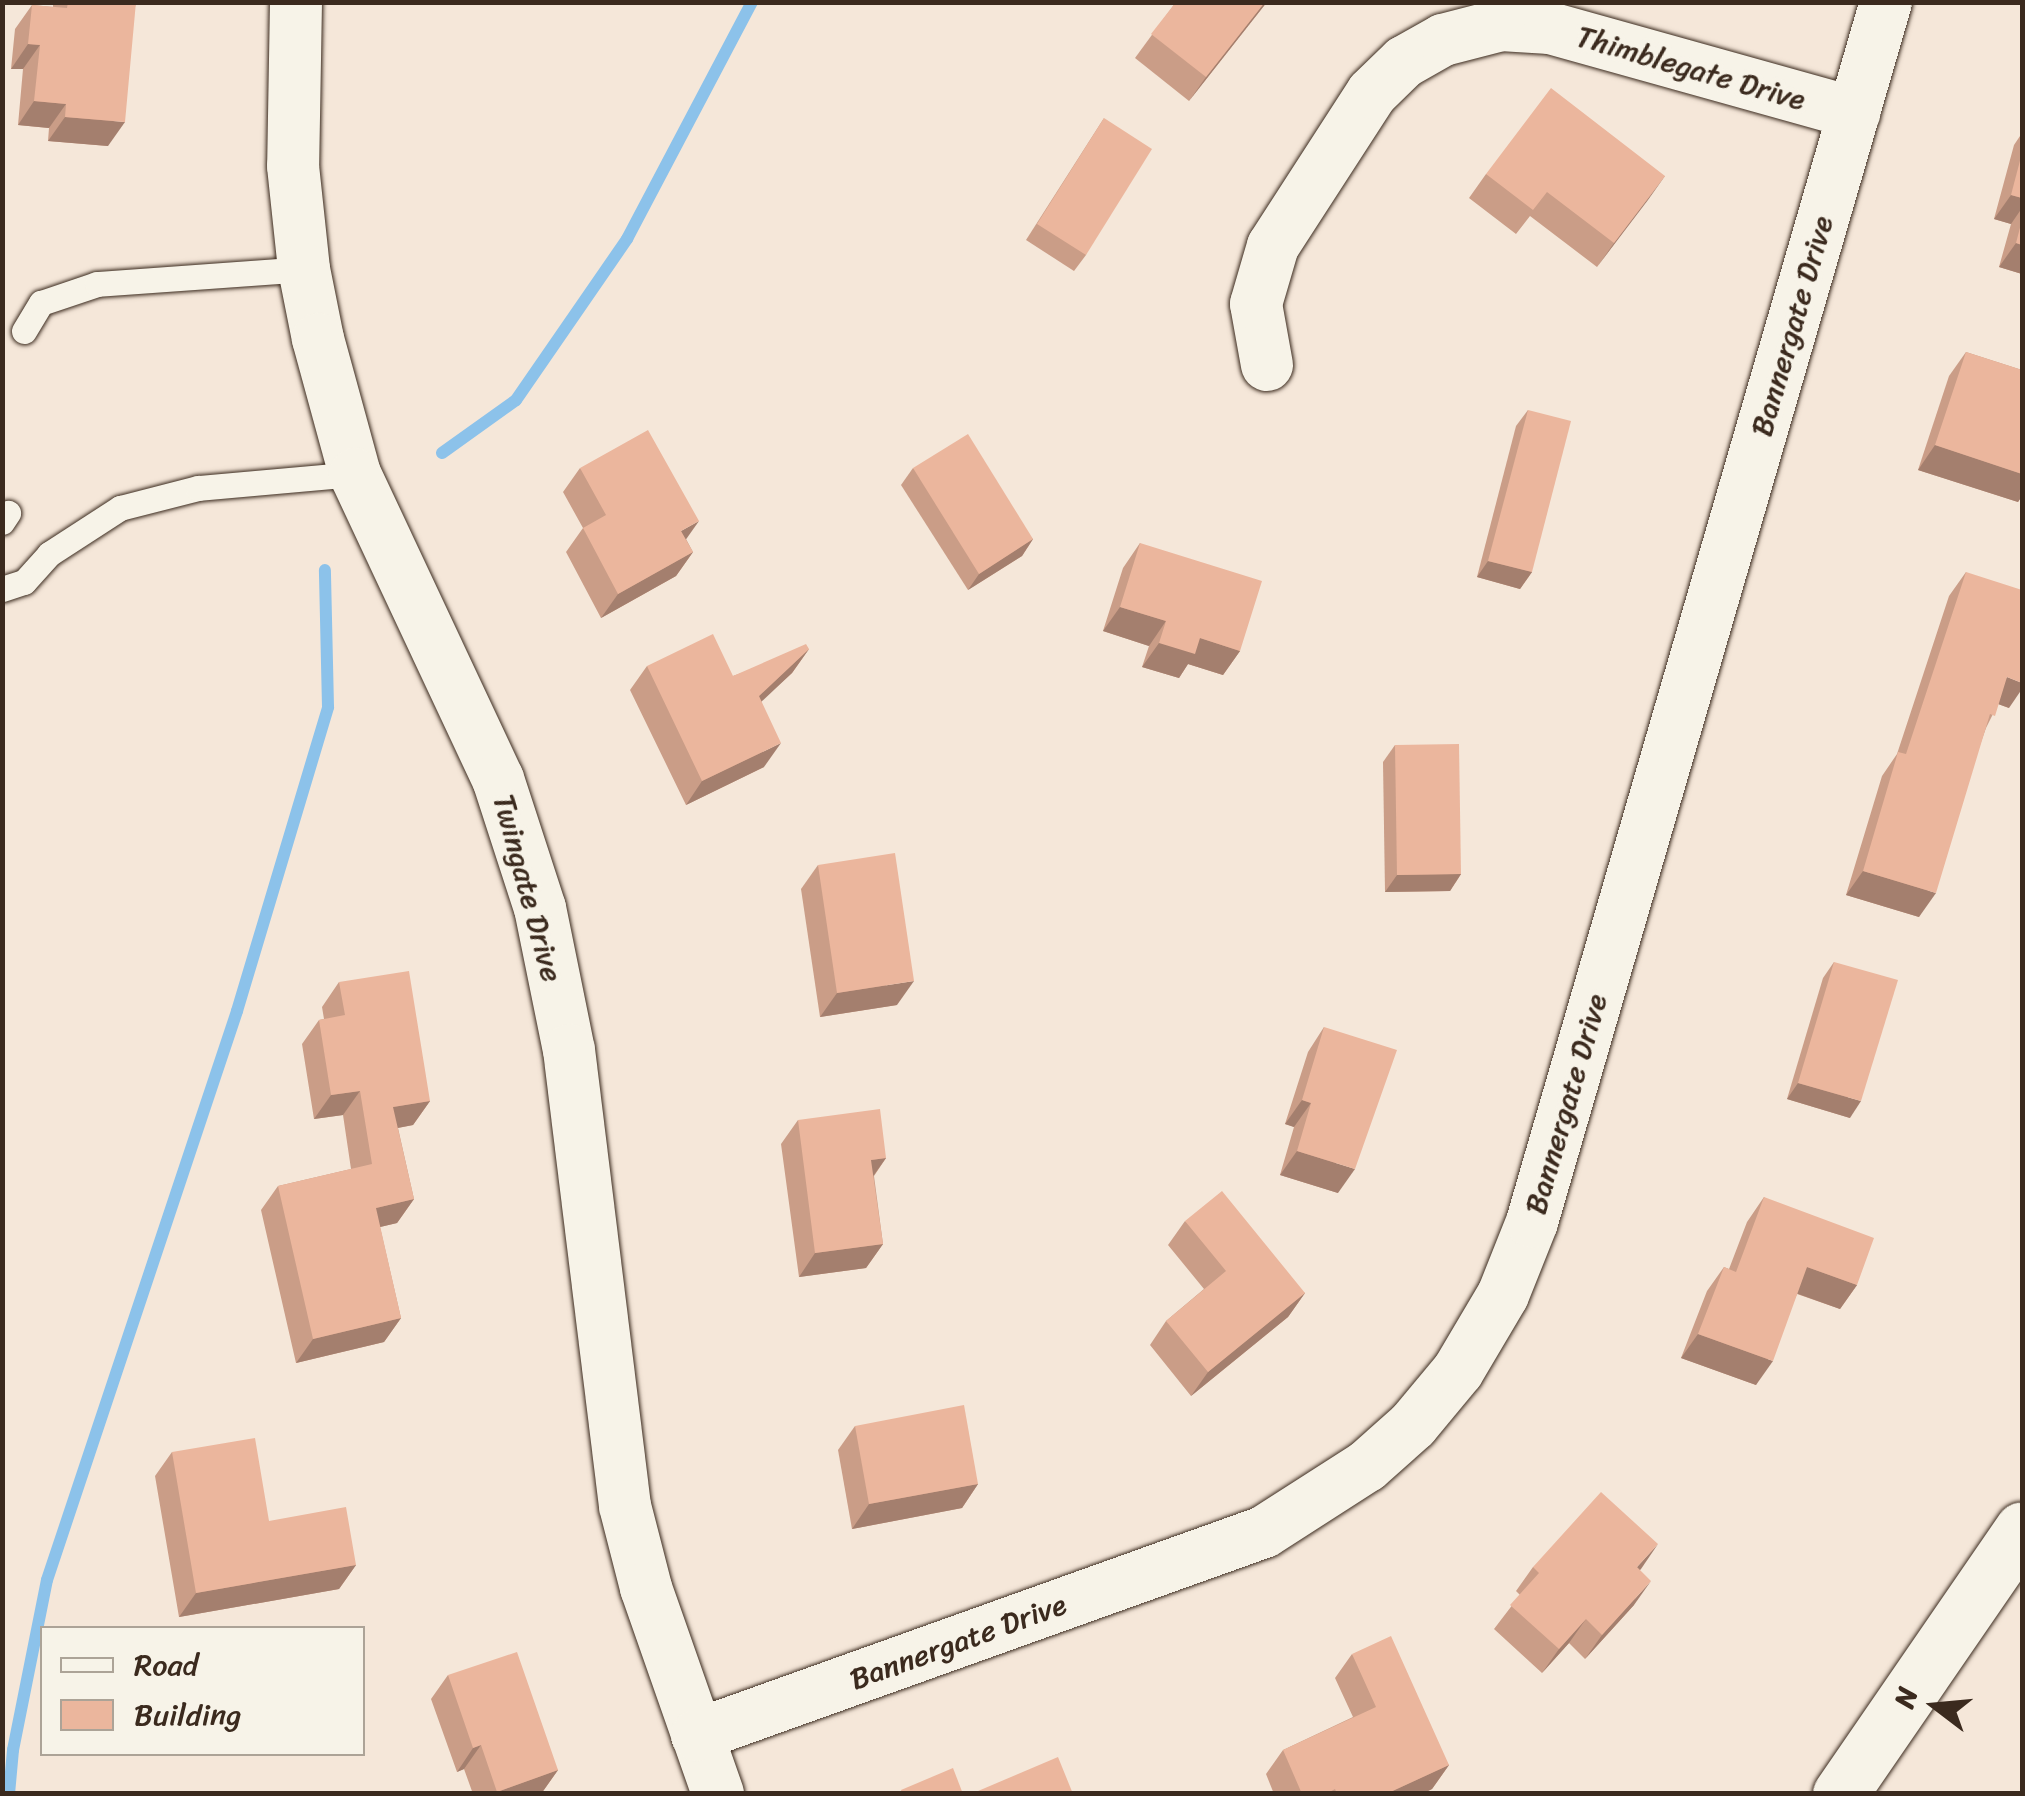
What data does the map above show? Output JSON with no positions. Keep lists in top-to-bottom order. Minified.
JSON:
{"streets":{"street":["Thimblegate Drive","Bannergate Drive","Twingate Drive"]},"crossings":[["Thimblegate Drive","Bannergate Drive"],["Bannergate Drive","Twingate Drive"]],"legend":["Road","Building"],"north":"left"}
